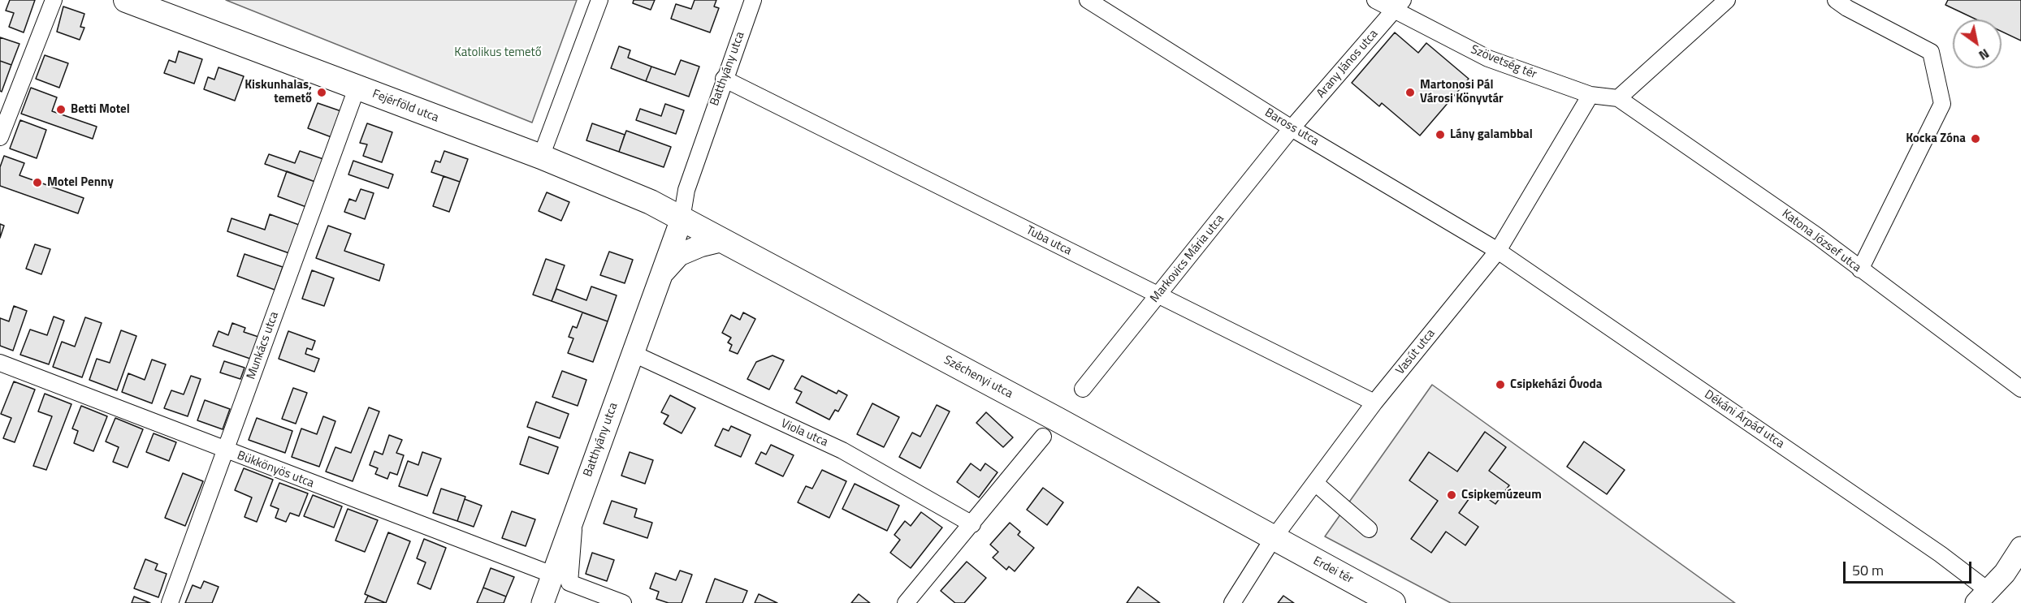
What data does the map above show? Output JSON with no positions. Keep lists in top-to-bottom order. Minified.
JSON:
{"streets":{"main road":["Batthyány utca","Fejérföld utca","Széchenyi utca","Erdei tér"],"street":["Szövetség tér","Arany János utca","Baross utca","Tuba utca","Katona József utca","Markovics Mária utca","Munkács utca","Vasút utca","Dékáni Árpád utca","Viola utca","Bükkönyös utca"]},"crossings":[["Szövetség tér","Arany János utca"],["Szövetség tér","Katona József utca"],["Szövetség tér","Vasút utca"],["Arany János utca","Baross utca"],["Arany János utca","Markovics Mária utca"],["Batthyány utca","Fejérföld utca"],["Batthyány utca","Tuba utca"],["Batthyány utca","Széchenyi utca"],["Batthyány utca","Viola utca"],["Batthyány utca","Bükkönyös utca"],["Fejérföld utca","Munkács utca"],["Fejérföld utca","Széchenyi utca"],["Baross utca","Markovics Mária utca"],["Baross utca","Vasút utca"],["Baross utca","Dékáni Árpád utca"],["Tuba utca","Markovics Mária utca"],["Tuba utca","Vasút utca"],["Munkács utca","Bükkönyös utca"],["Vasút utca","Széchenyi utca"],["Vasút utca","Dékáni Árpád utca"],["Vasút utca","Erdei tér"],["Széchenyi utca","Erdei tér"]],"parks":["Katolikus temető"],"places":["Kiskunhalas, temető","Martonosi Pál Városi Könyvtár","Betti Motel","Lány galambbal","Kocka Zóna","Motel Penny","Csipkeházi Óvoda","Csipkemúzeum"],"scale_bar":"50 m","north":"bottom right"}
